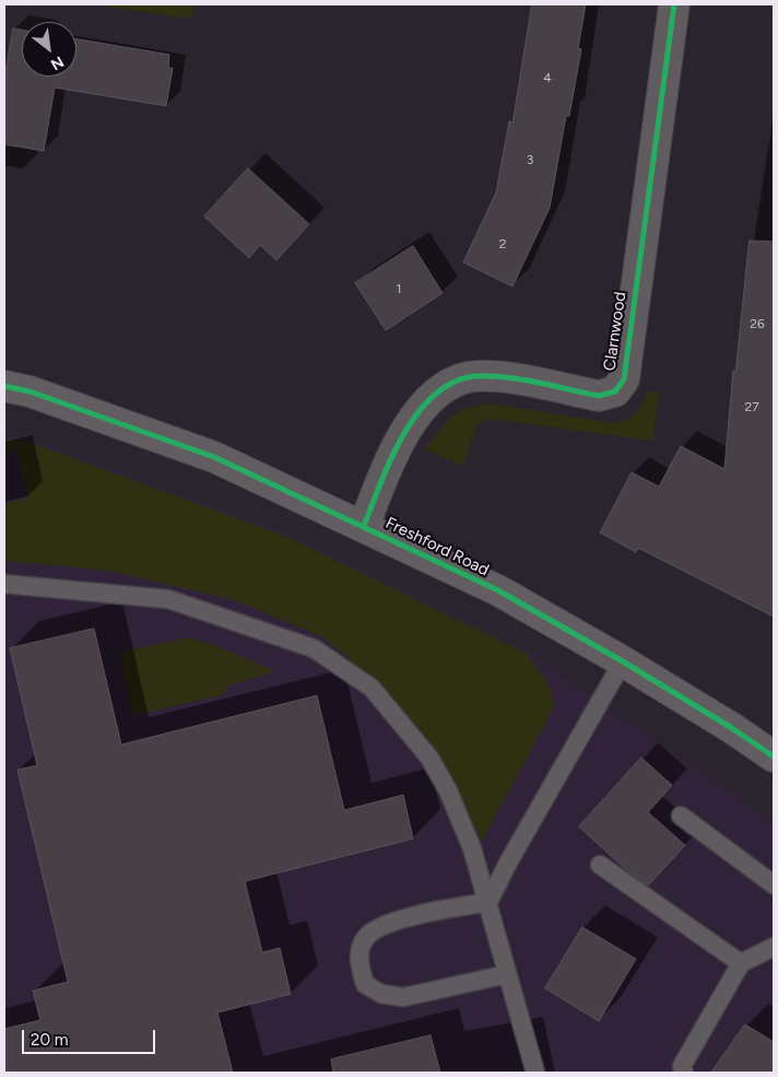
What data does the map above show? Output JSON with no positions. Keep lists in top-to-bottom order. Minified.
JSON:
{"streets":{"main road":["Freshford Road"],"street":["Clarnwood"]},"crossings":[["Clarnwood","Freshford Road"]],"house_numbers":["4","3","2","1","26","27"],"scale_bar":"20 m","north":"bottom right"}
